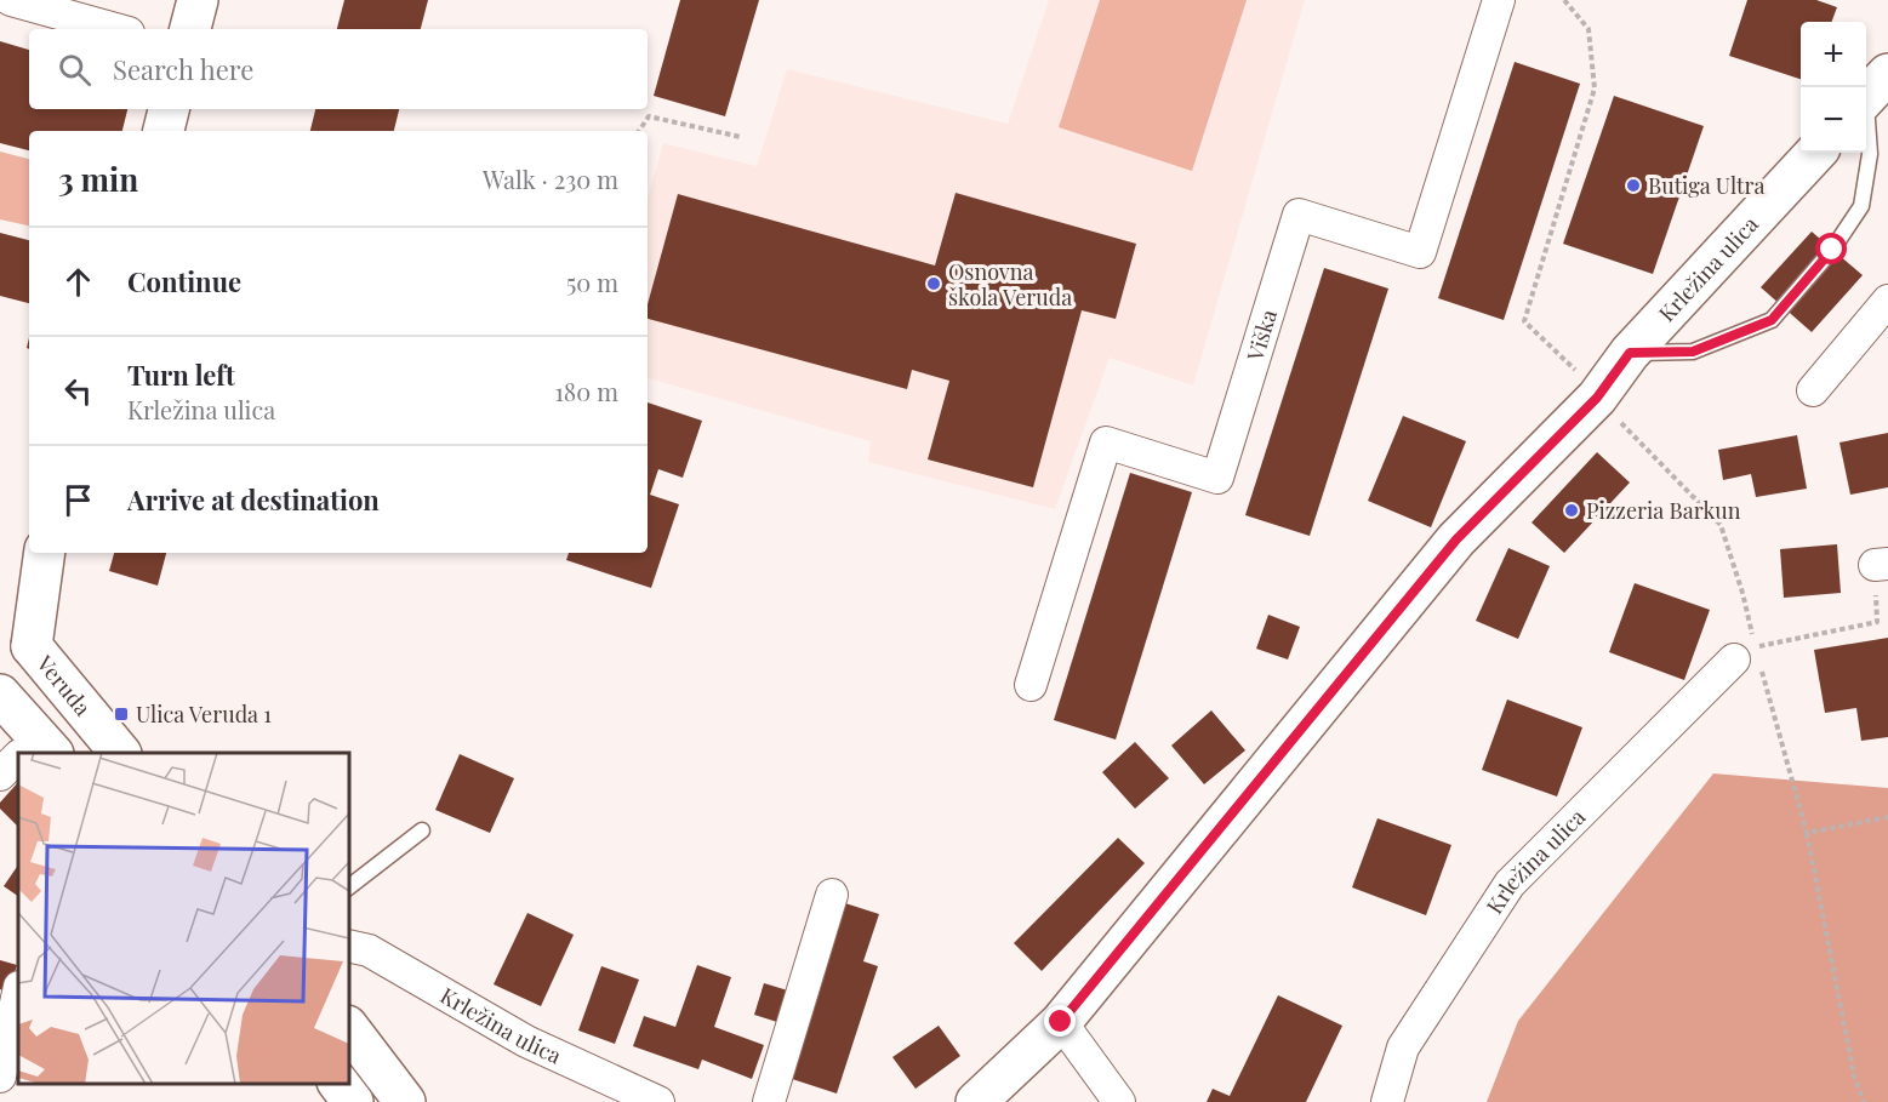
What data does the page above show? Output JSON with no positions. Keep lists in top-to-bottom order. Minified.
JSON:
{"streets":{"street":["Krležina ulica","Viška","Veruda"]},"places":{"other":["Butiga Ultra","Osnovna škola Veruda","Pizzeria Barkun"],"transit":["Ulica Veruda 1"]},"page":{"map_buttons":["+","−"],"search":"Search here","heading":["3 min","Walk · 230 m"],"list":[["Continue","50 m"],["Turn left","Krležina ulica","180 m"],"Arrive at destination"]}}
